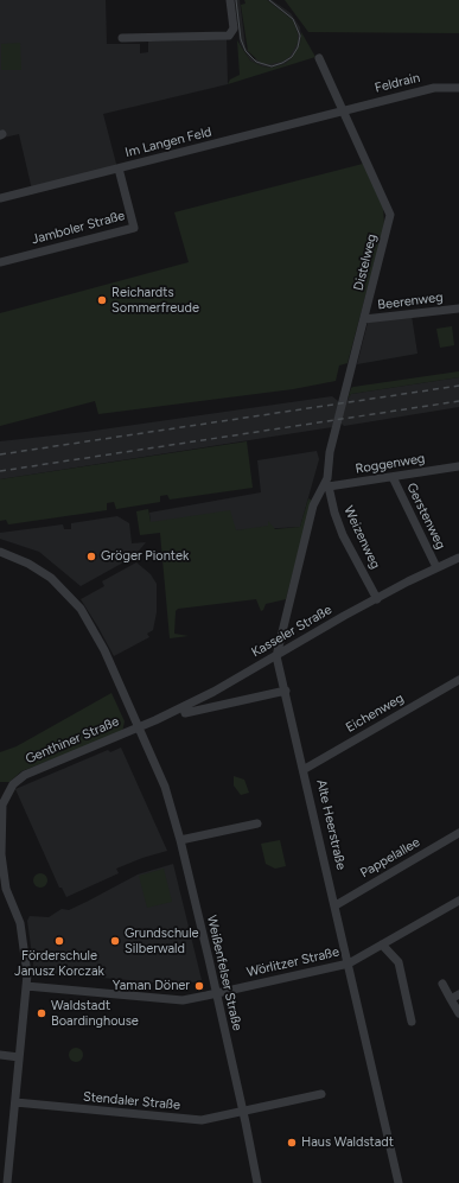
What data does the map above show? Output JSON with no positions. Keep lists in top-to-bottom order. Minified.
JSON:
{"streets":{"street":["Feldrain","Im Langen Feld","Jamboler Straße","Distelweg","Beerenweg","Roggenweg","Gerstenweg","Weizenweg","Kasseler Straße","Eichenweg","Genthiner Straße","Alte Heerstraße","Pappelallee","Wörlitzer Straße","Weißenfelser Straße","Stendaler Straße"]},"crossings":[["Feldrain","Im Langen Feld"],["Feldrain","Distelweg"],["Im Langen Feld","Jamboler Straße"],["Im Langen Feld","Distelweg"],["Distelweg","Beerenweg"],["Distelweg","Roggenweg"],["Distelweg","Weizenweg"],["Distelweg","Alte Heerstraße"],["Roggenweg","Gerstenweg"],["Roggenweg","Weizenweg"],["Roggenweg","Alte Heerstraße"],["Gerstenweg","Kasseler Straße"],["Weizenweg","Kasseler Straße"],["Weizenweg","Alte Heerstraße"],["Kasseler Straße","Genthiner Straße"],["Kasseler Straße","Alte Heerstraße"],["Kasseler Straße","Weißenfelser Straße"],["Eichenweg","Alte Heerstraße"],["Genthiner Straße","Wörlitzer Straße"],["Genthiner Straße","Weißenfelser Straße"],["Genthiner Straße","Stendaler Straße"],["Alte Heerstraße","Pappelallee"],["Alte Heerstraße","Wörlitzer Straße"],["Wörlitzer Straße","Weißenfelser Straße"],["Weißenfelser Straße","Stendaler Straße"]],"places":["Reichardts Sommerfreude","Gröger Piontek","Förderschule Janusz Korczak","Grundschule Silberwald","Yaman Döner","Waldstadt Boardinghouse","Haus Waldstadt"]}
